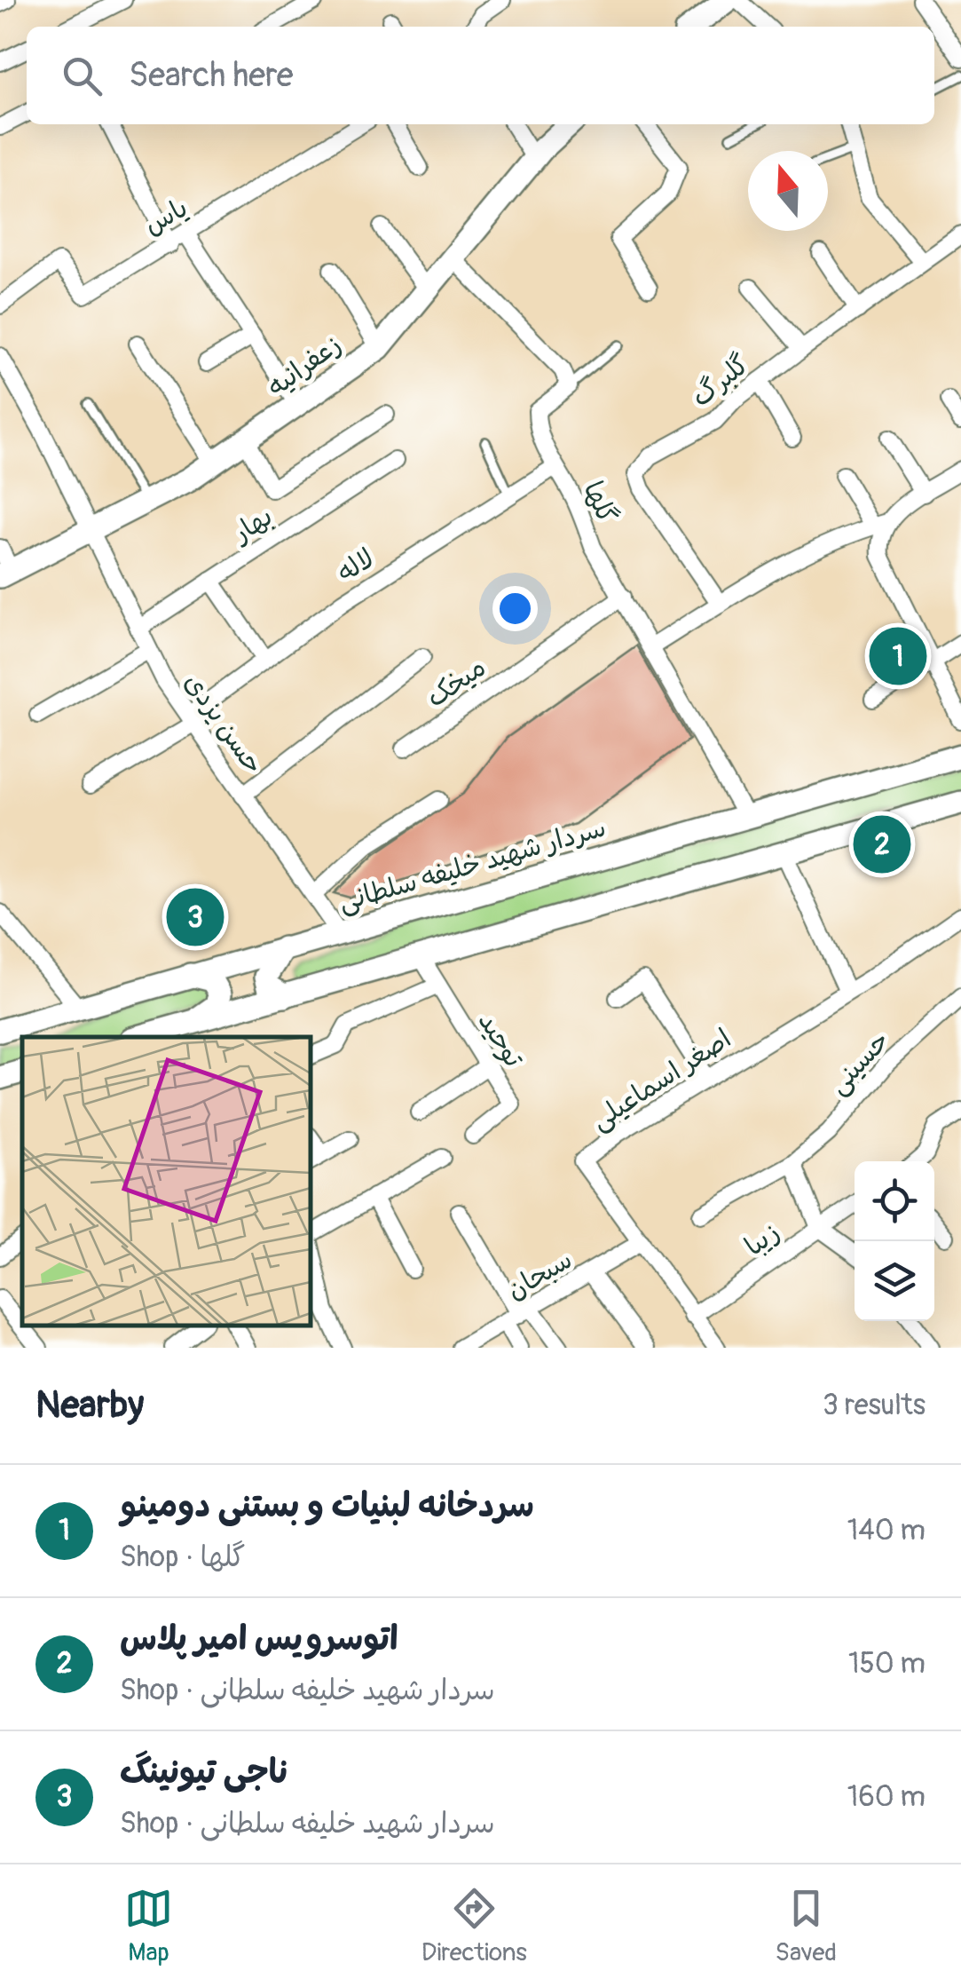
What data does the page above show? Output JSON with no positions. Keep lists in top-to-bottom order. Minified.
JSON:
{"streets":{"main road":["زعفرانیه","سردار شهید خلیفه سلطانی"],"street":["یاس","گلبرگ","گلها","بهار","لاله","میخک","حسن یزدی","توحید","حسینی","اصغر اسماعیلی","زیبا","سبحان"]},"crossings":[["زعفرانیه","حسن یزدی"],["گلها","لاله"],["گلها","میخک"],["گلها","سردار شهید خلیفه سلطانی"],["بهار","حسن یزدی"],["لاله","حسن یزدی"],["حسن یزدی","سردار شهید خلیفه سلطانی"],["اصغر اسماعیلی","زیبا"],["اصغر اسماعیلی","سبحان"]],"north":"top","page":{"search":"Search here","pins":["1","2","3"],"heading":["Nearby","3 results"],"list":[{"mark":"1","name":"سردخانه لبنیات و بستنی دومینو","note":"Shop · گلها","value":"140 m"},{"mark":"2","name":"اتوسرويس امير پلاس","note":"Shop · سردار شهید خلیفه سلطانی","value":"150 m"},{"mark":"3","name":"ناجی‌ تیونینگ","note":"Shop · سردار شهید خلیفه سلطانی","value":"160 m"}],"nav":["Map","Directions","Saved"]}}
